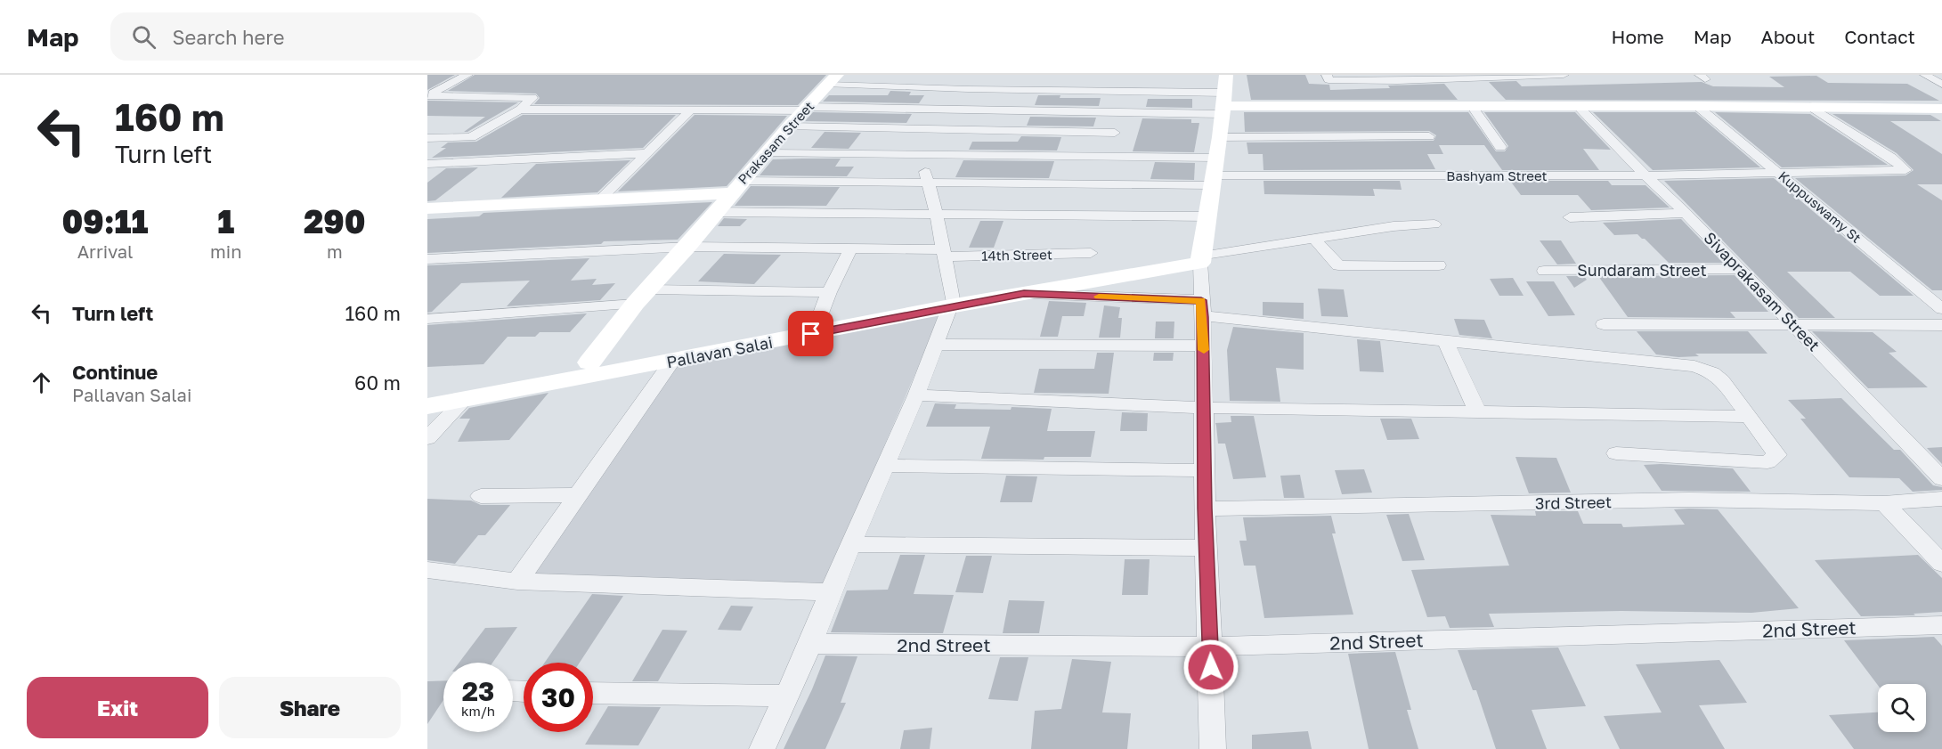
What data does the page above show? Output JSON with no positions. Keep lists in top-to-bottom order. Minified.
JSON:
{"streets":{"street":["Prakasam Street","Bashyam Street","Kuppuswamy St","14th Street","Sundaram Street","Sivaprakasam Street","Pallavan Salai","3rd Street","2nd Street"]},"crossings":[["Prakasam Street","Bashyam Street"],["Prakasam Street","14th Street"],["Bashyam Street","Kuppuswamy St"],["Bashyam Street","Sivaprakasam Street"],["Sundaram Street","Sivaprakasam Street"]],"page":{"header":"Map","search":"Search here","nav":["Home","Map","About","Contact"],"turn":["160 m","Turn left"],"eta":["09:11","Arrival","1","min","290","m"],"list":[{"name":"Turn left","value":"160 m"},{"name":"Continue","note":"Pallavan Salai","value":"60 m"}],"speed":"23 km/h","limit":"30","buttons":["Exit","Share"]}}
